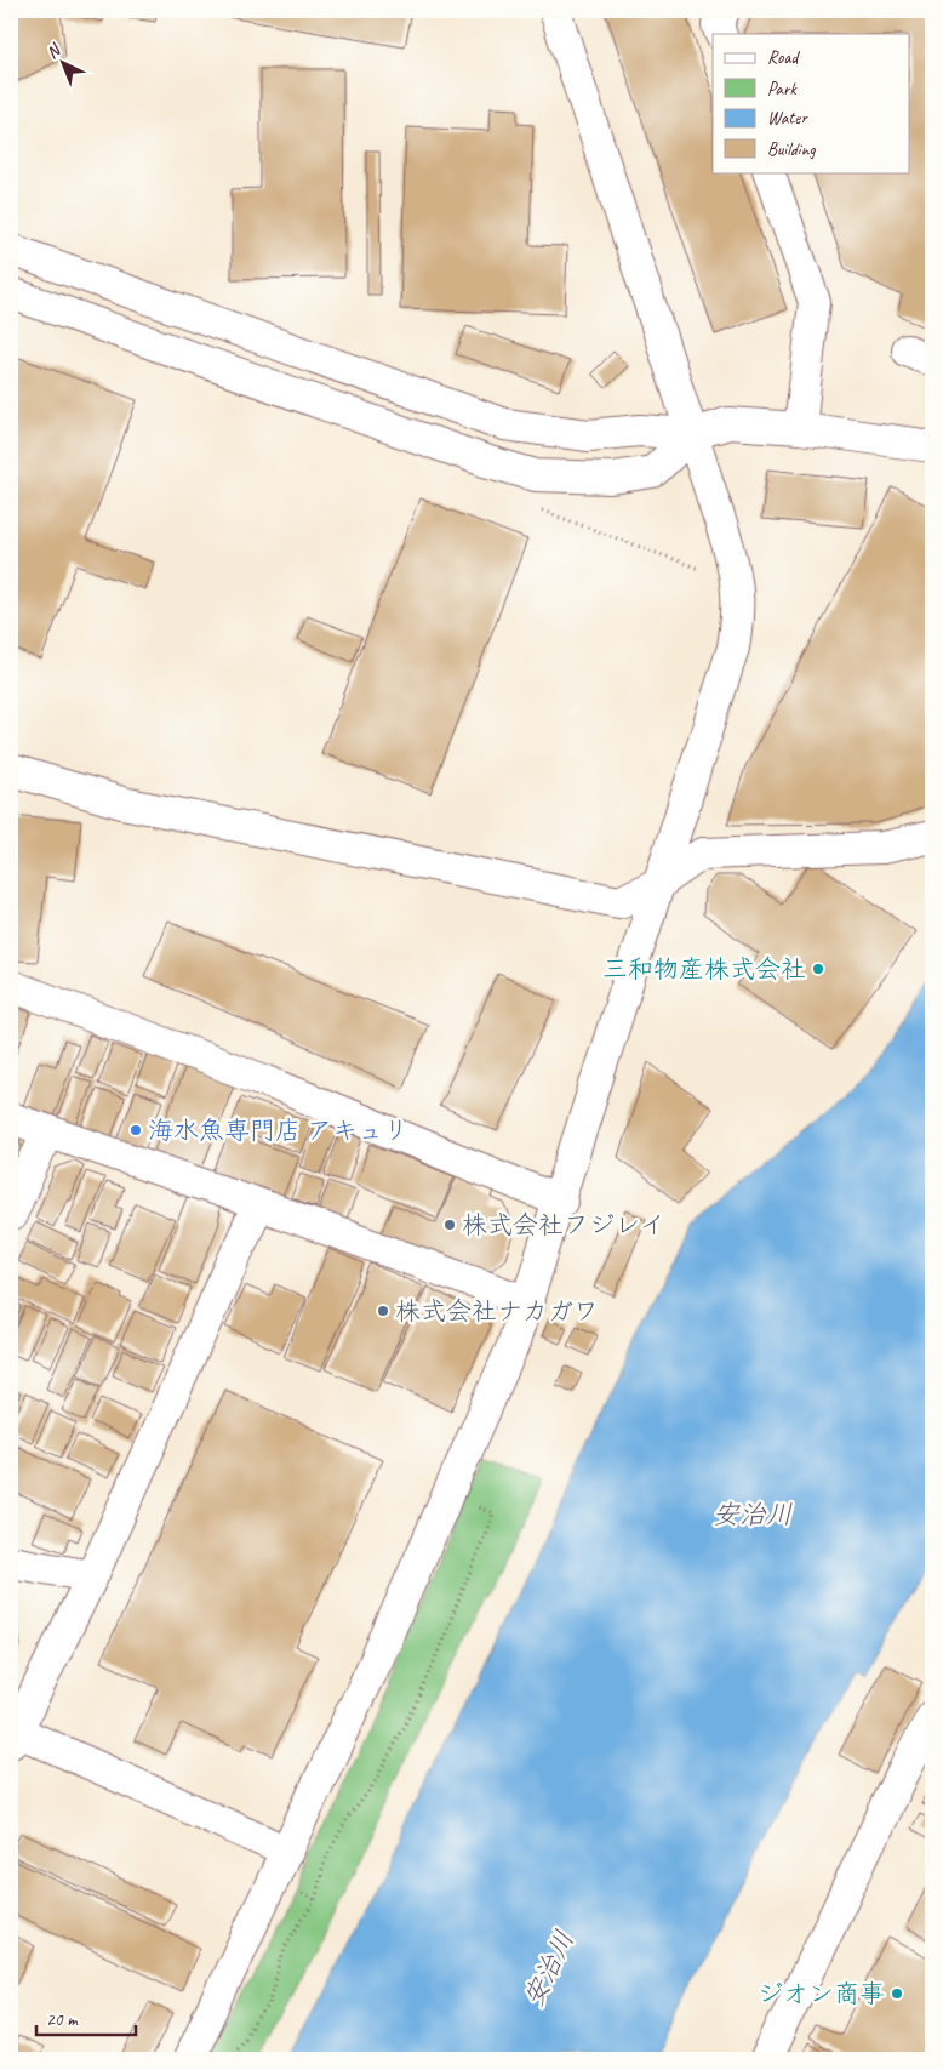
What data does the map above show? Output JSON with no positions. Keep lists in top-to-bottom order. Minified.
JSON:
{"water":["安治川"],"places":["三和物産株式会社","海水魚専門店 アキュリ","株式会社フジレイ","株式会社ナカガワ","ジオン商事"],"legend":["Road","Park","Water","Building"],"scale_bar":"20 m","north":"top left"}
